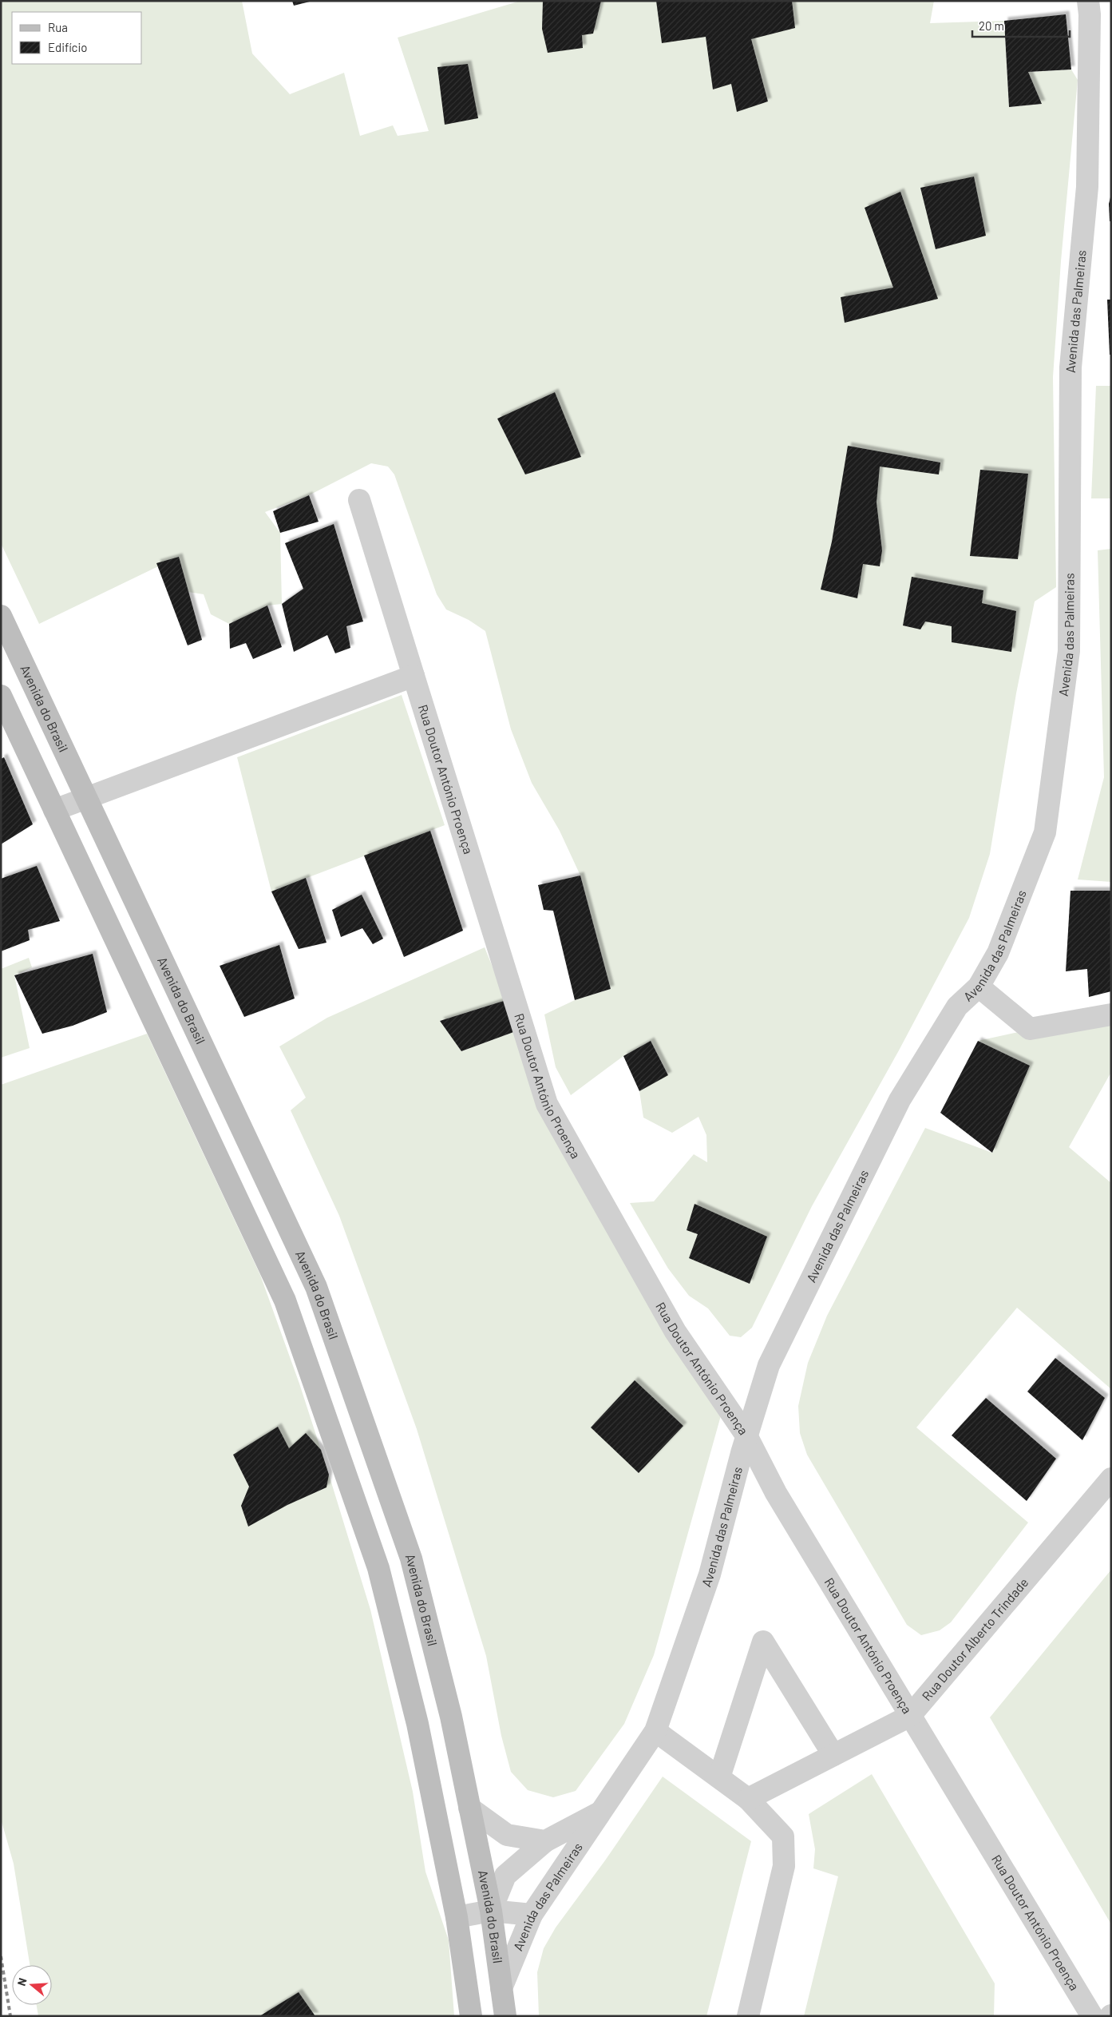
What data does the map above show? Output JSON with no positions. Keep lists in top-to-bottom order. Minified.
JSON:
{"streets":{"main road":["Avenida do Brasil"],"street":["Avenida das Palmeiras","Rua Doutor António Proença","Rua Doutor Alberto Trindade"]},"crossings":[["Avenida das Palmeiras","Avenida do Brasil"],["Avenida das Palmeiras","Rua Doutor António Proença"],["Rua Doutor António Proença","Rua Doutor Alberto Trindade"]],"legend":["Rua","Edifício"],"scale_bar":"20 m","north":"left"}
